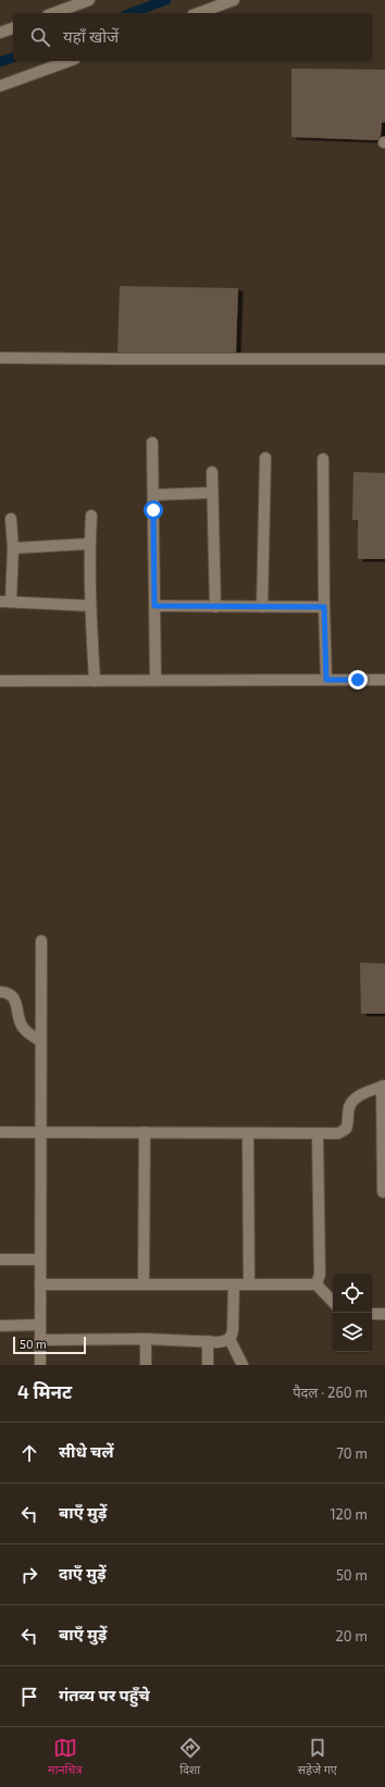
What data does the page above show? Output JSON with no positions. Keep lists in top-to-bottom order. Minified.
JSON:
{"scale_bar":"50 m","page":{"search":"यहाँ खोजें","scale":"50 m","heading":["4 मिनट","पैदल · 260 m"],"list":[["सीधे चलें","70 m"],["बाएँ मुड़ें","120 m"],["दाएँ मुड़ें","50 m"],["बाएँ मुड़ें","20 m"],"गंतव्य पर पहुँचे"],"nav":["मानचित्र","दिशा","सहेजे गए"]}}
